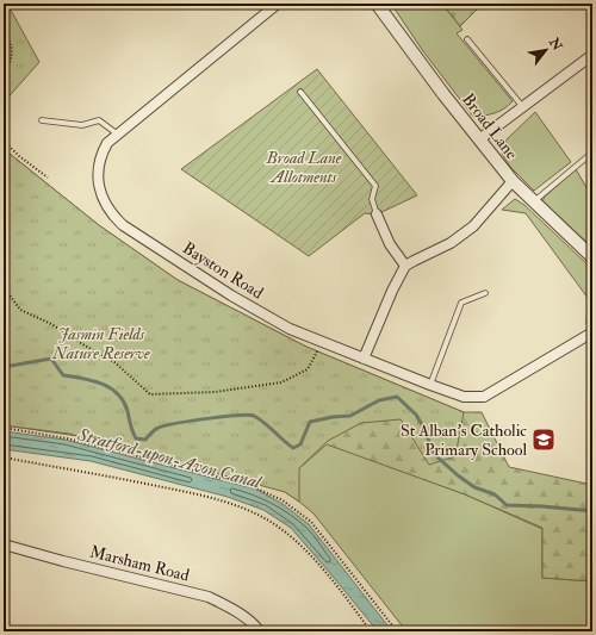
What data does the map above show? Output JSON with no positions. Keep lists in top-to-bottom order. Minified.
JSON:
{"streets":{"street":["Broad Lane","Bayston Road","Marsham Road"]},"water":["Stratford-upon-Avon Canal"],"parks":["Broad Lane Allotments","Jasmin Fields Nature Reserve"],"places":{"school or university":["St Alban's Catholic Primary School"]},"north":"top right"}
